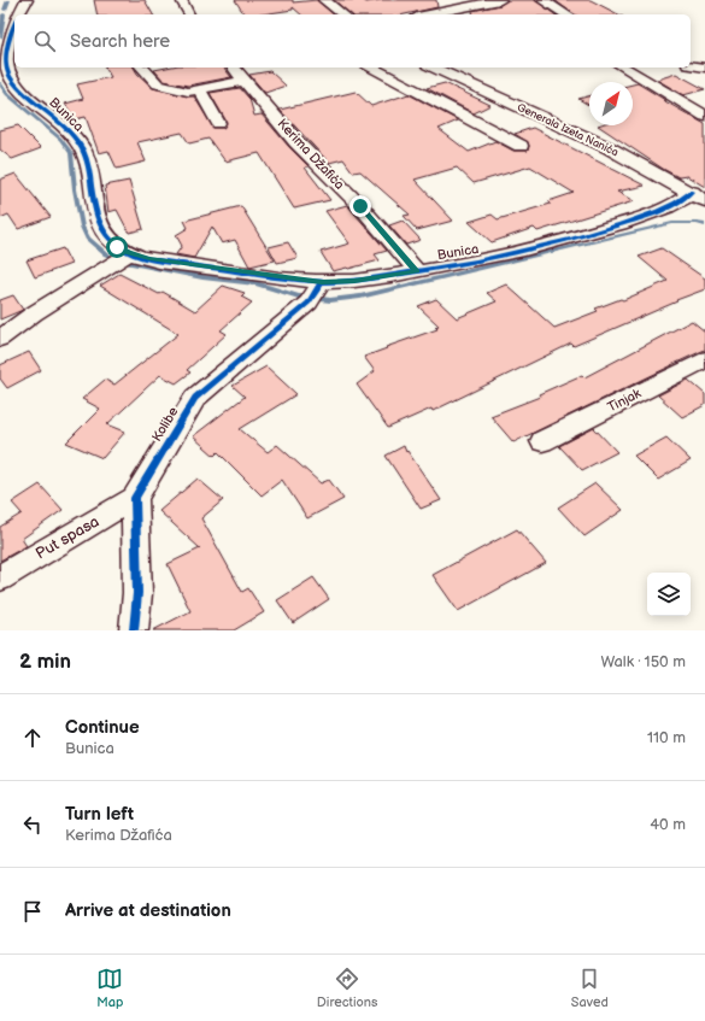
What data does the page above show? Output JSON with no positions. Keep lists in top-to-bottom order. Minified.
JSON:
{"streets":{"street":["Bunica","Generala Izeta Nanića","Kerima Džafića","Tinjak","Kolibe","Put spasa"]},"crossings":[["Bunica","Generala Izeta Nanića"],["Bunica","Kerima Džafića"],["Bunica","Kolibe"],["Kolibe","Put spasa"]],"north":"top right","page":{"search":"Search here","heading":["2 min","Walk · 150 m"],"list":[["Continue","Bunica","110 m"],["Turn left","Kerima Džafića","40 m"],"Arrive at destination"],"nav":["Map","Directions","Saved"]}}
